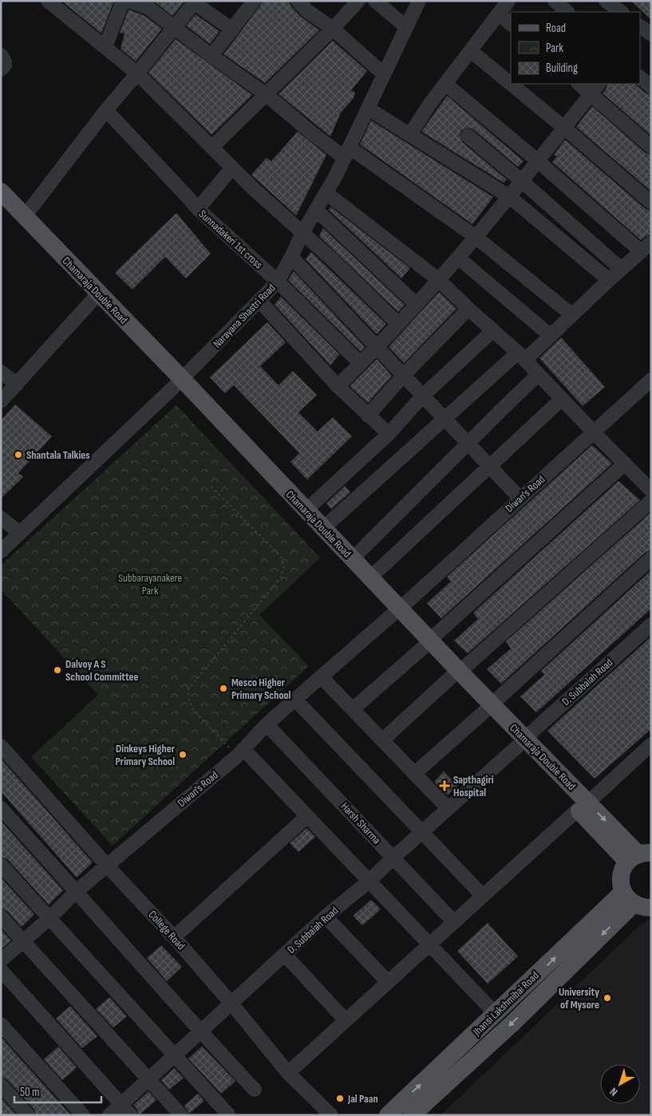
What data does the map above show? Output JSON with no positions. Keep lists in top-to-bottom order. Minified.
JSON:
{"streets":{"main road":["Chamaraja Double Road","Jhansi Lakshmibai Road"],"street":["Sunnadakeri 1st cross","Narayana Shastri Road","Diwan's Road","D. Subbaiah Road","Harsh Sharma","College Road"]},"crossings":[["Sunnadakeri 1st cross","Narayana Shastri Road"],["Chamaraja Double Road","Narayana Shastri Road"],["Chamaraja Double Road","Diwan's Road"],["Chamaraja Double Road","D. Subbaiah Road"],["Diwan's Road","Harsh Sharma"],["Diwan's Road","College Road"],["D. Subbaiah Road","Harsh Sharma"],["D. Subbaiah Road","College Road"]],"parks":["Subbarayanakere Park"],"places":{"other":["Shantala Talkies","Dalvoy A S School Committee","Mesco Higher Primary School","Dinkeys Higher Primary School","University of Mysore","Jal Paan"],"health":["Sapthagiri Hospital"]},"legend":["Road","Park","Building"],"scale_bar":"50 m","north":"bottom left"}
